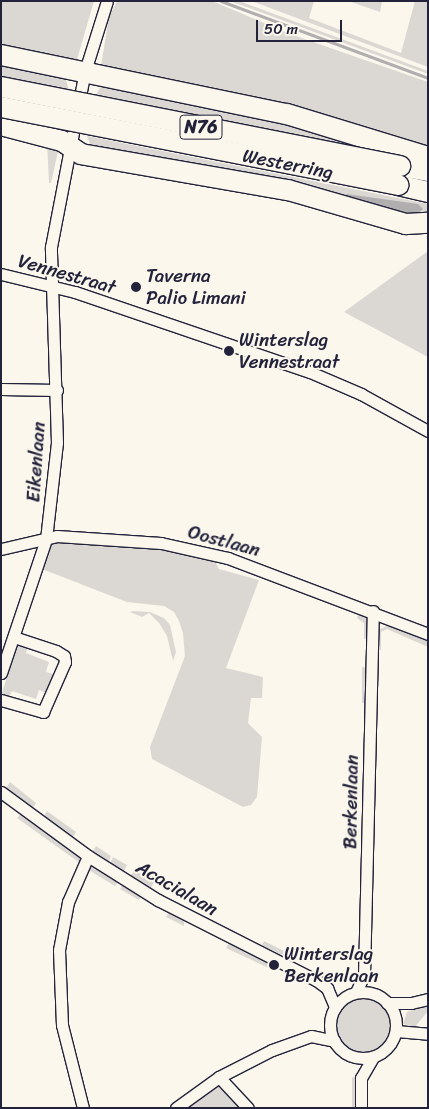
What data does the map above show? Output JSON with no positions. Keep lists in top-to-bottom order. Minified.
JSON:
{"streets":{"highway":["N76","Westerring"],"street":["Vennestraat","Eikenlaan","Oostlaan","Berkenlaan","Acacialaan"]},"crossings":[["Vennestraat","Eikenlaan"],["Eikenlaan","Oostlaan"],["Oostlaan","Berkenlaan"],["Berkenlaan","Acacialaan"]],"places":["Taverna Palio Limani","Winterslag Vennestraat","Winterslag Berkenlaan"],"scale_bar":"50 m"}
